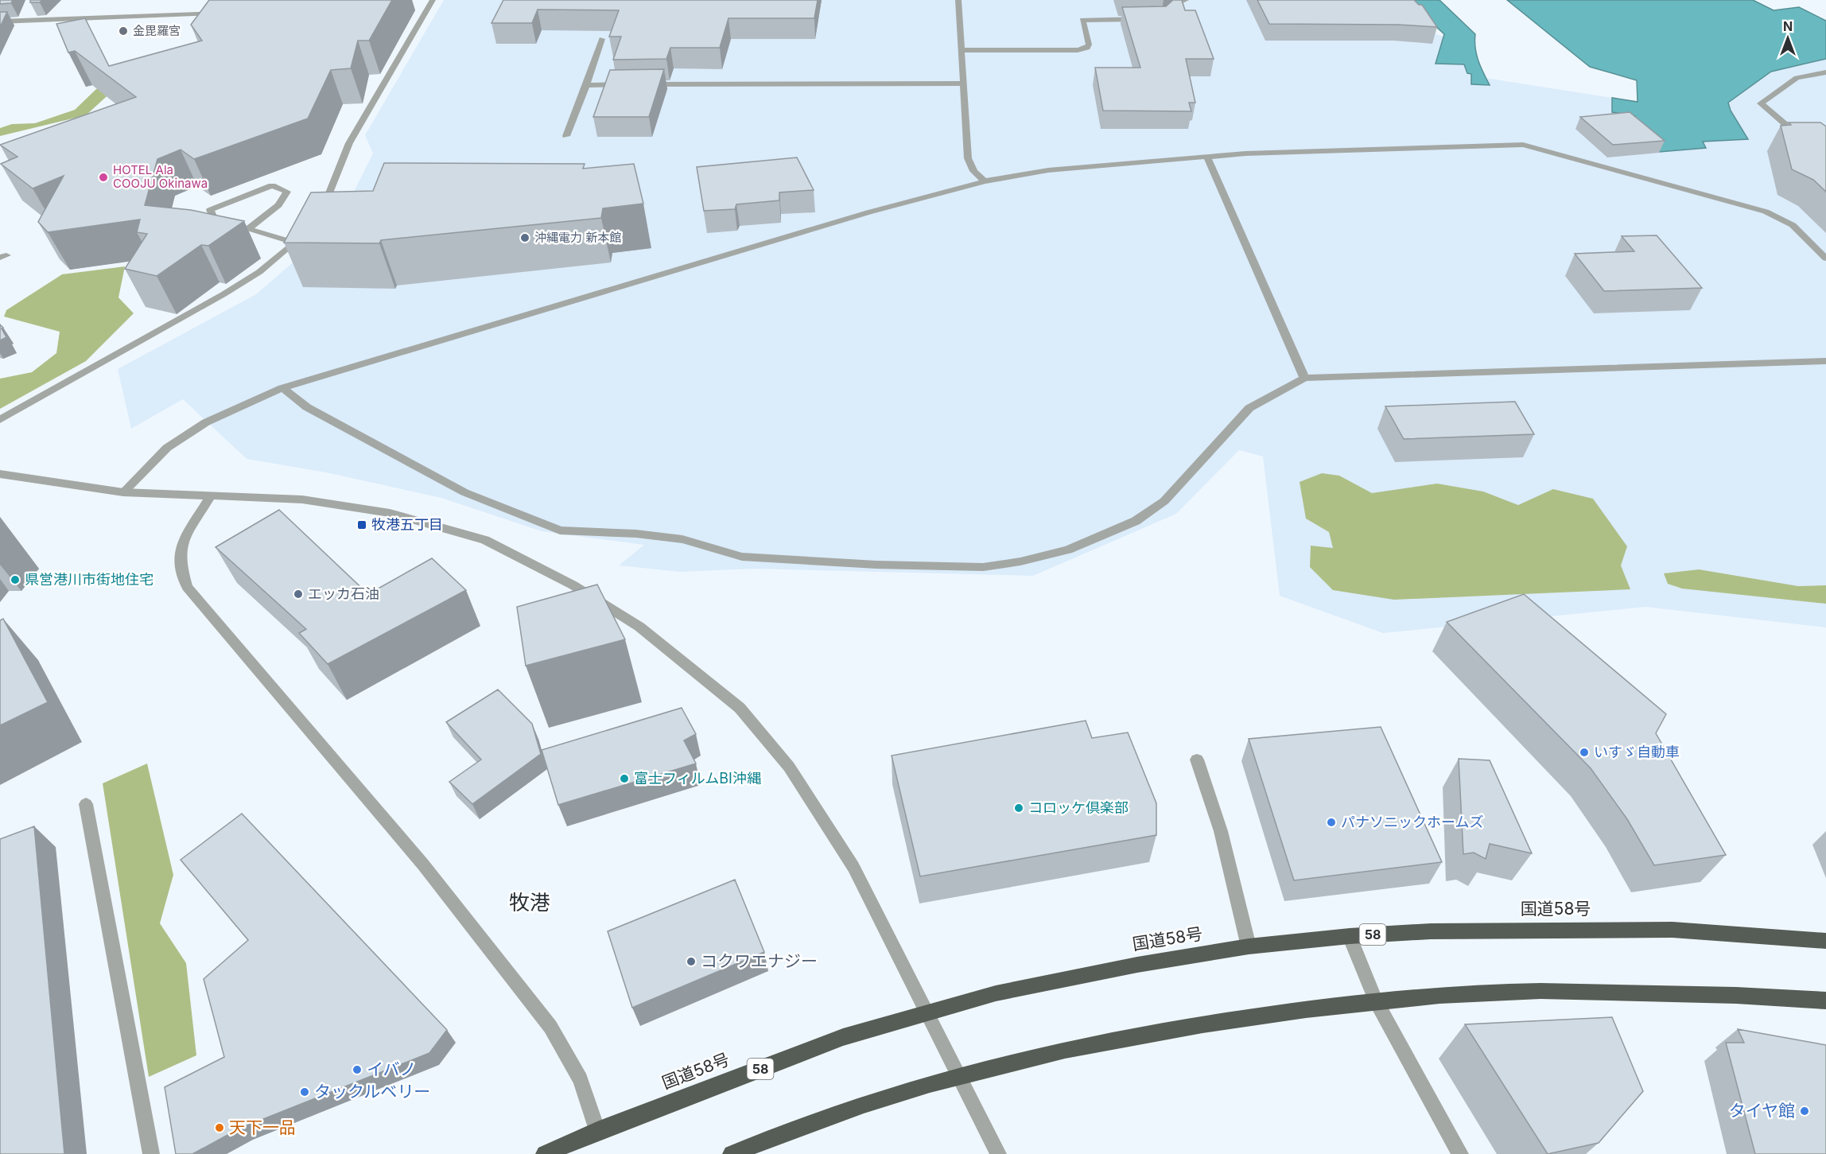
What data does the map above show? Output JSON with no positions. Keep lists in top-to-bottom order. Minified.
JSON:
{"streets":{"highway":["国道58号","58"]},"districts":["牧港"],"places":{"other":["金毘羅宮","HOTEL Ala COOJU Okinawa","沖縄電力 新本館","県営港川市街地住宅","エッカ石油","いすゞ自動車","富士フィルムBI沖縄","コロッケ倶楽部","パナソニックホームズ","コクワエナジー","イバノ","タックルベリー","タイヤ館","天下一品"],"transit":["牧港五丁目"]},"north":"top"}
